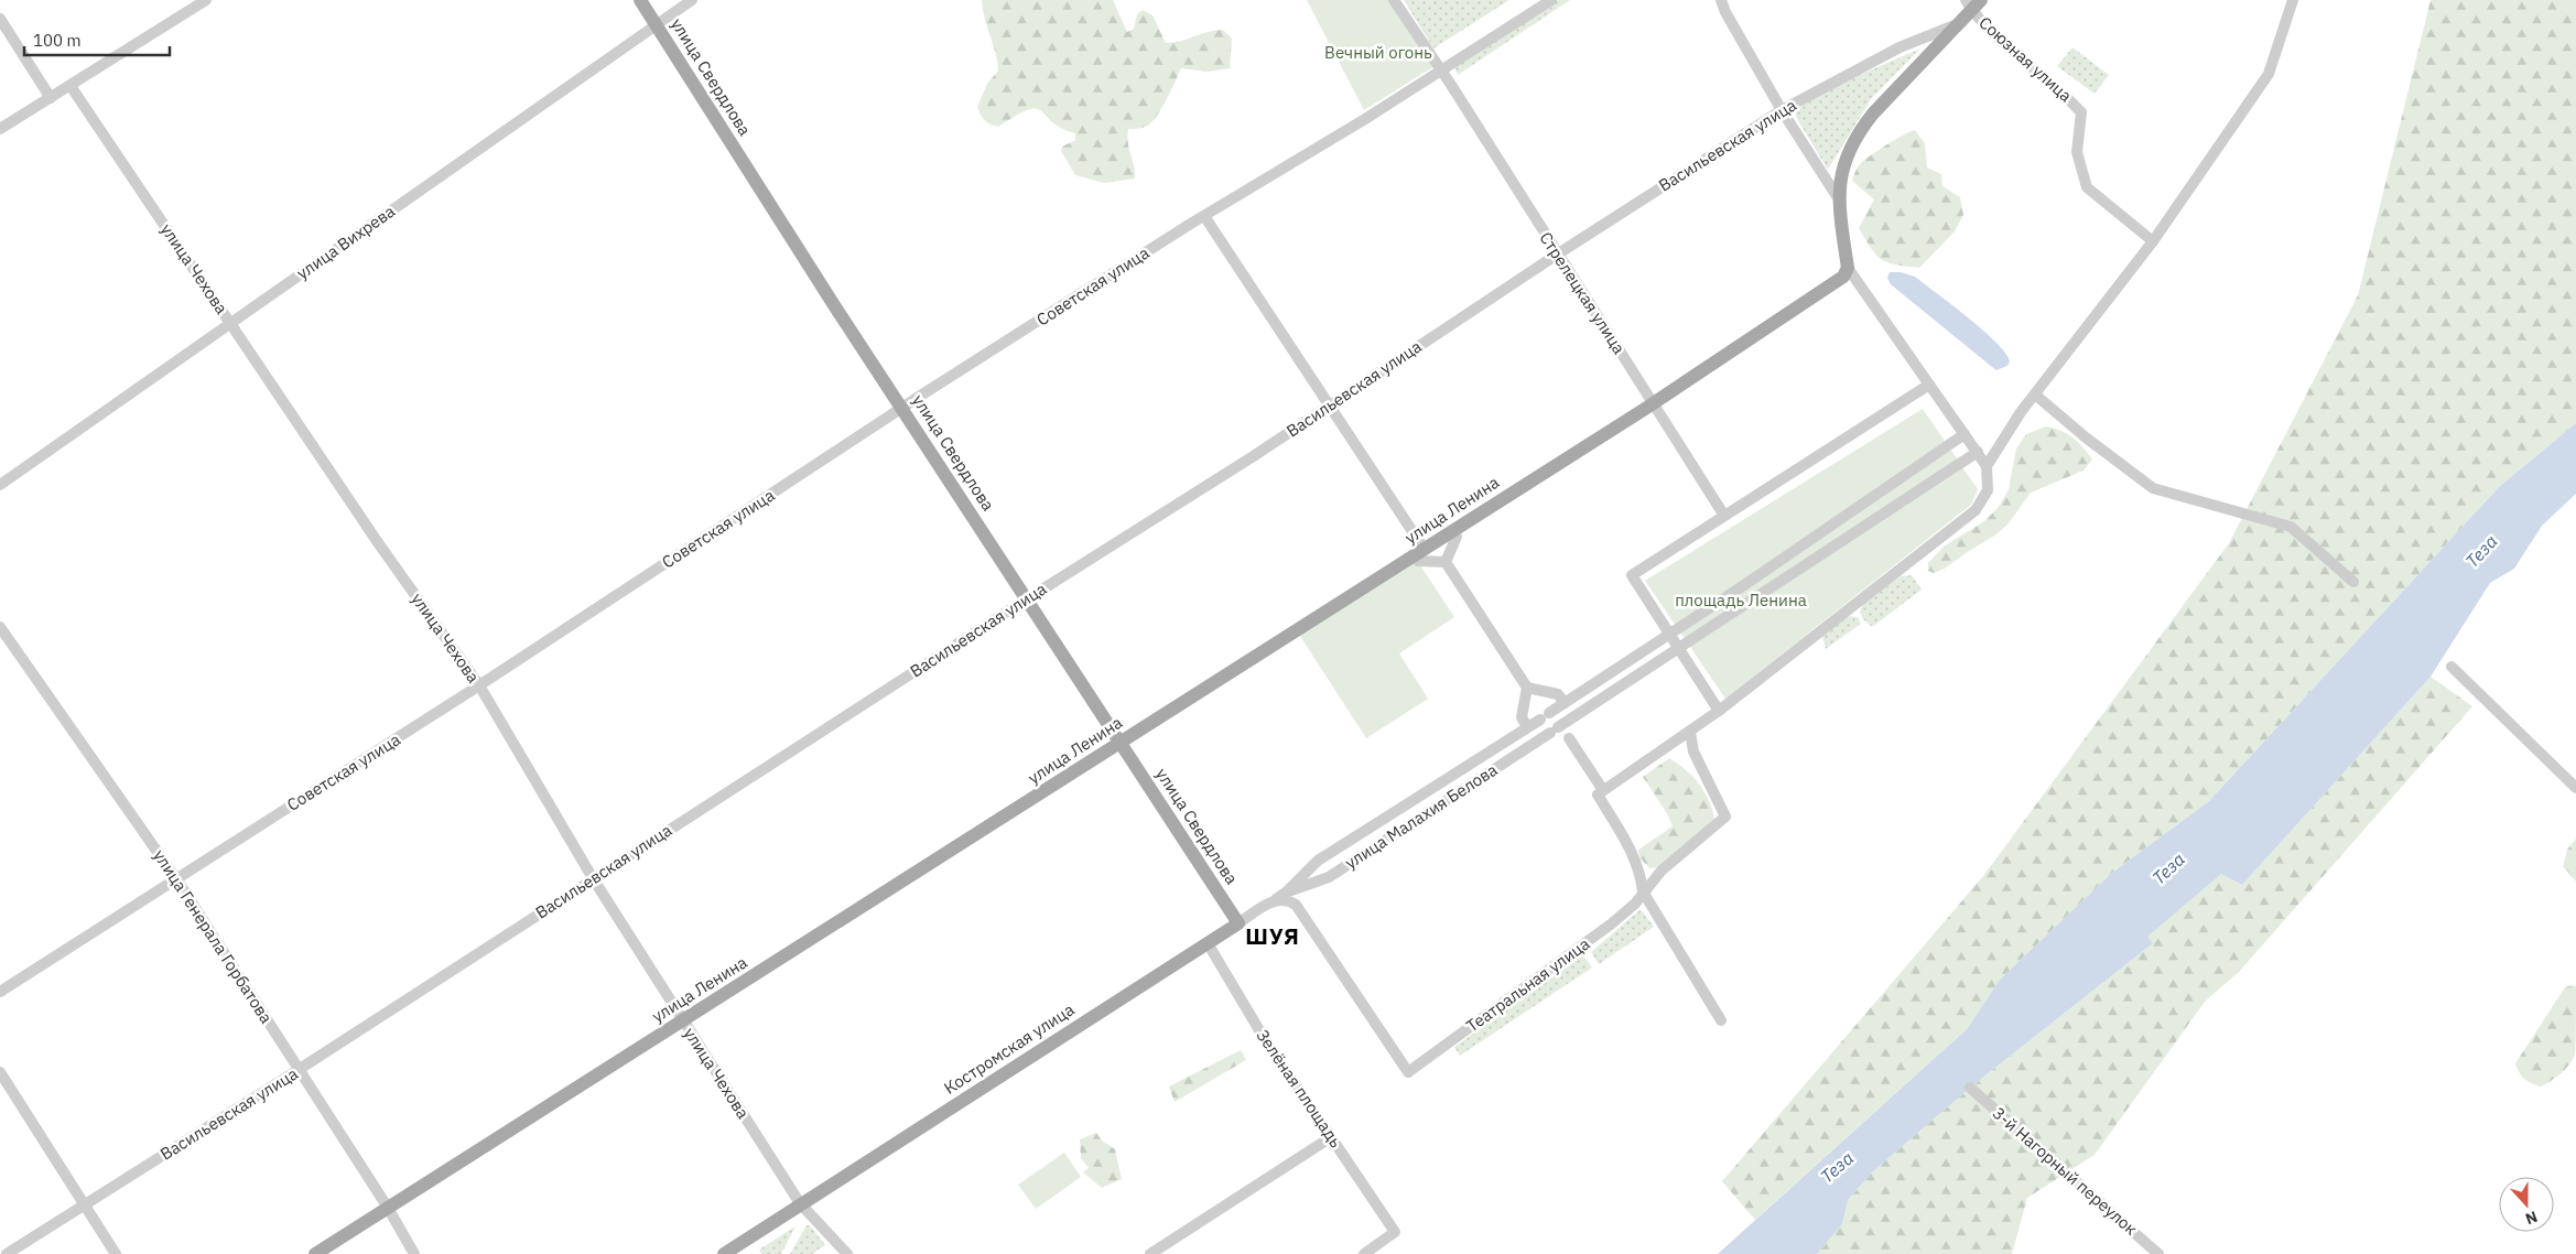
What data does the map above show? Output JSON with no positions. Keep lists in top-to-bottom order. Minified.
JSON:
{"streets":{"main road":["улица Свердлова","улица Ленина","Костромская улица"],"street":["Союзная улица","Васильевская улица","улица Вихрева","улица Чехова","Советская улица","Стрелецкая улица","улица Малахия Белова","улица Генерала Горбатова","Театральная улица","Зелёная площадь","3-й Нагорный переулок"]},"crossings":[["улица Свердлова","Васильевская улица"],["улица Свердлова","улица Вихрева"],["улица Свердлова","Советская улица"],["улица Свердлова","улица Ленина"],["улица Свердлова","Костромская улица"],["Васильевская улица","улица Чехова"],["Васильевская улица","Стрелецкая улица"],["Васильевская улица","улица Генерала Горбатова"],["улица Вихрева","улица Чехова"],["улица Чехова","Советская улица"],["улица Чехова","улица Ленина"],["улица Чехова","Костромская улица"],["Советская улица","Стрелецкая улица"],["Советская улица","улица Генерала Горбатова"],["Стрелецкая улица","улица Ленина"],["улица Ленина","улица Генерала Горбатова"],["улица Малахия Белова","Театральная улица"],["Костромская улица","Зелёная площадь"]],"districts":["ШУЯ"],"water":["Теза"],"parks":["Вечный огонь","площадь Ленина"],"scale_bar":"100 m","north":"bottom"}
